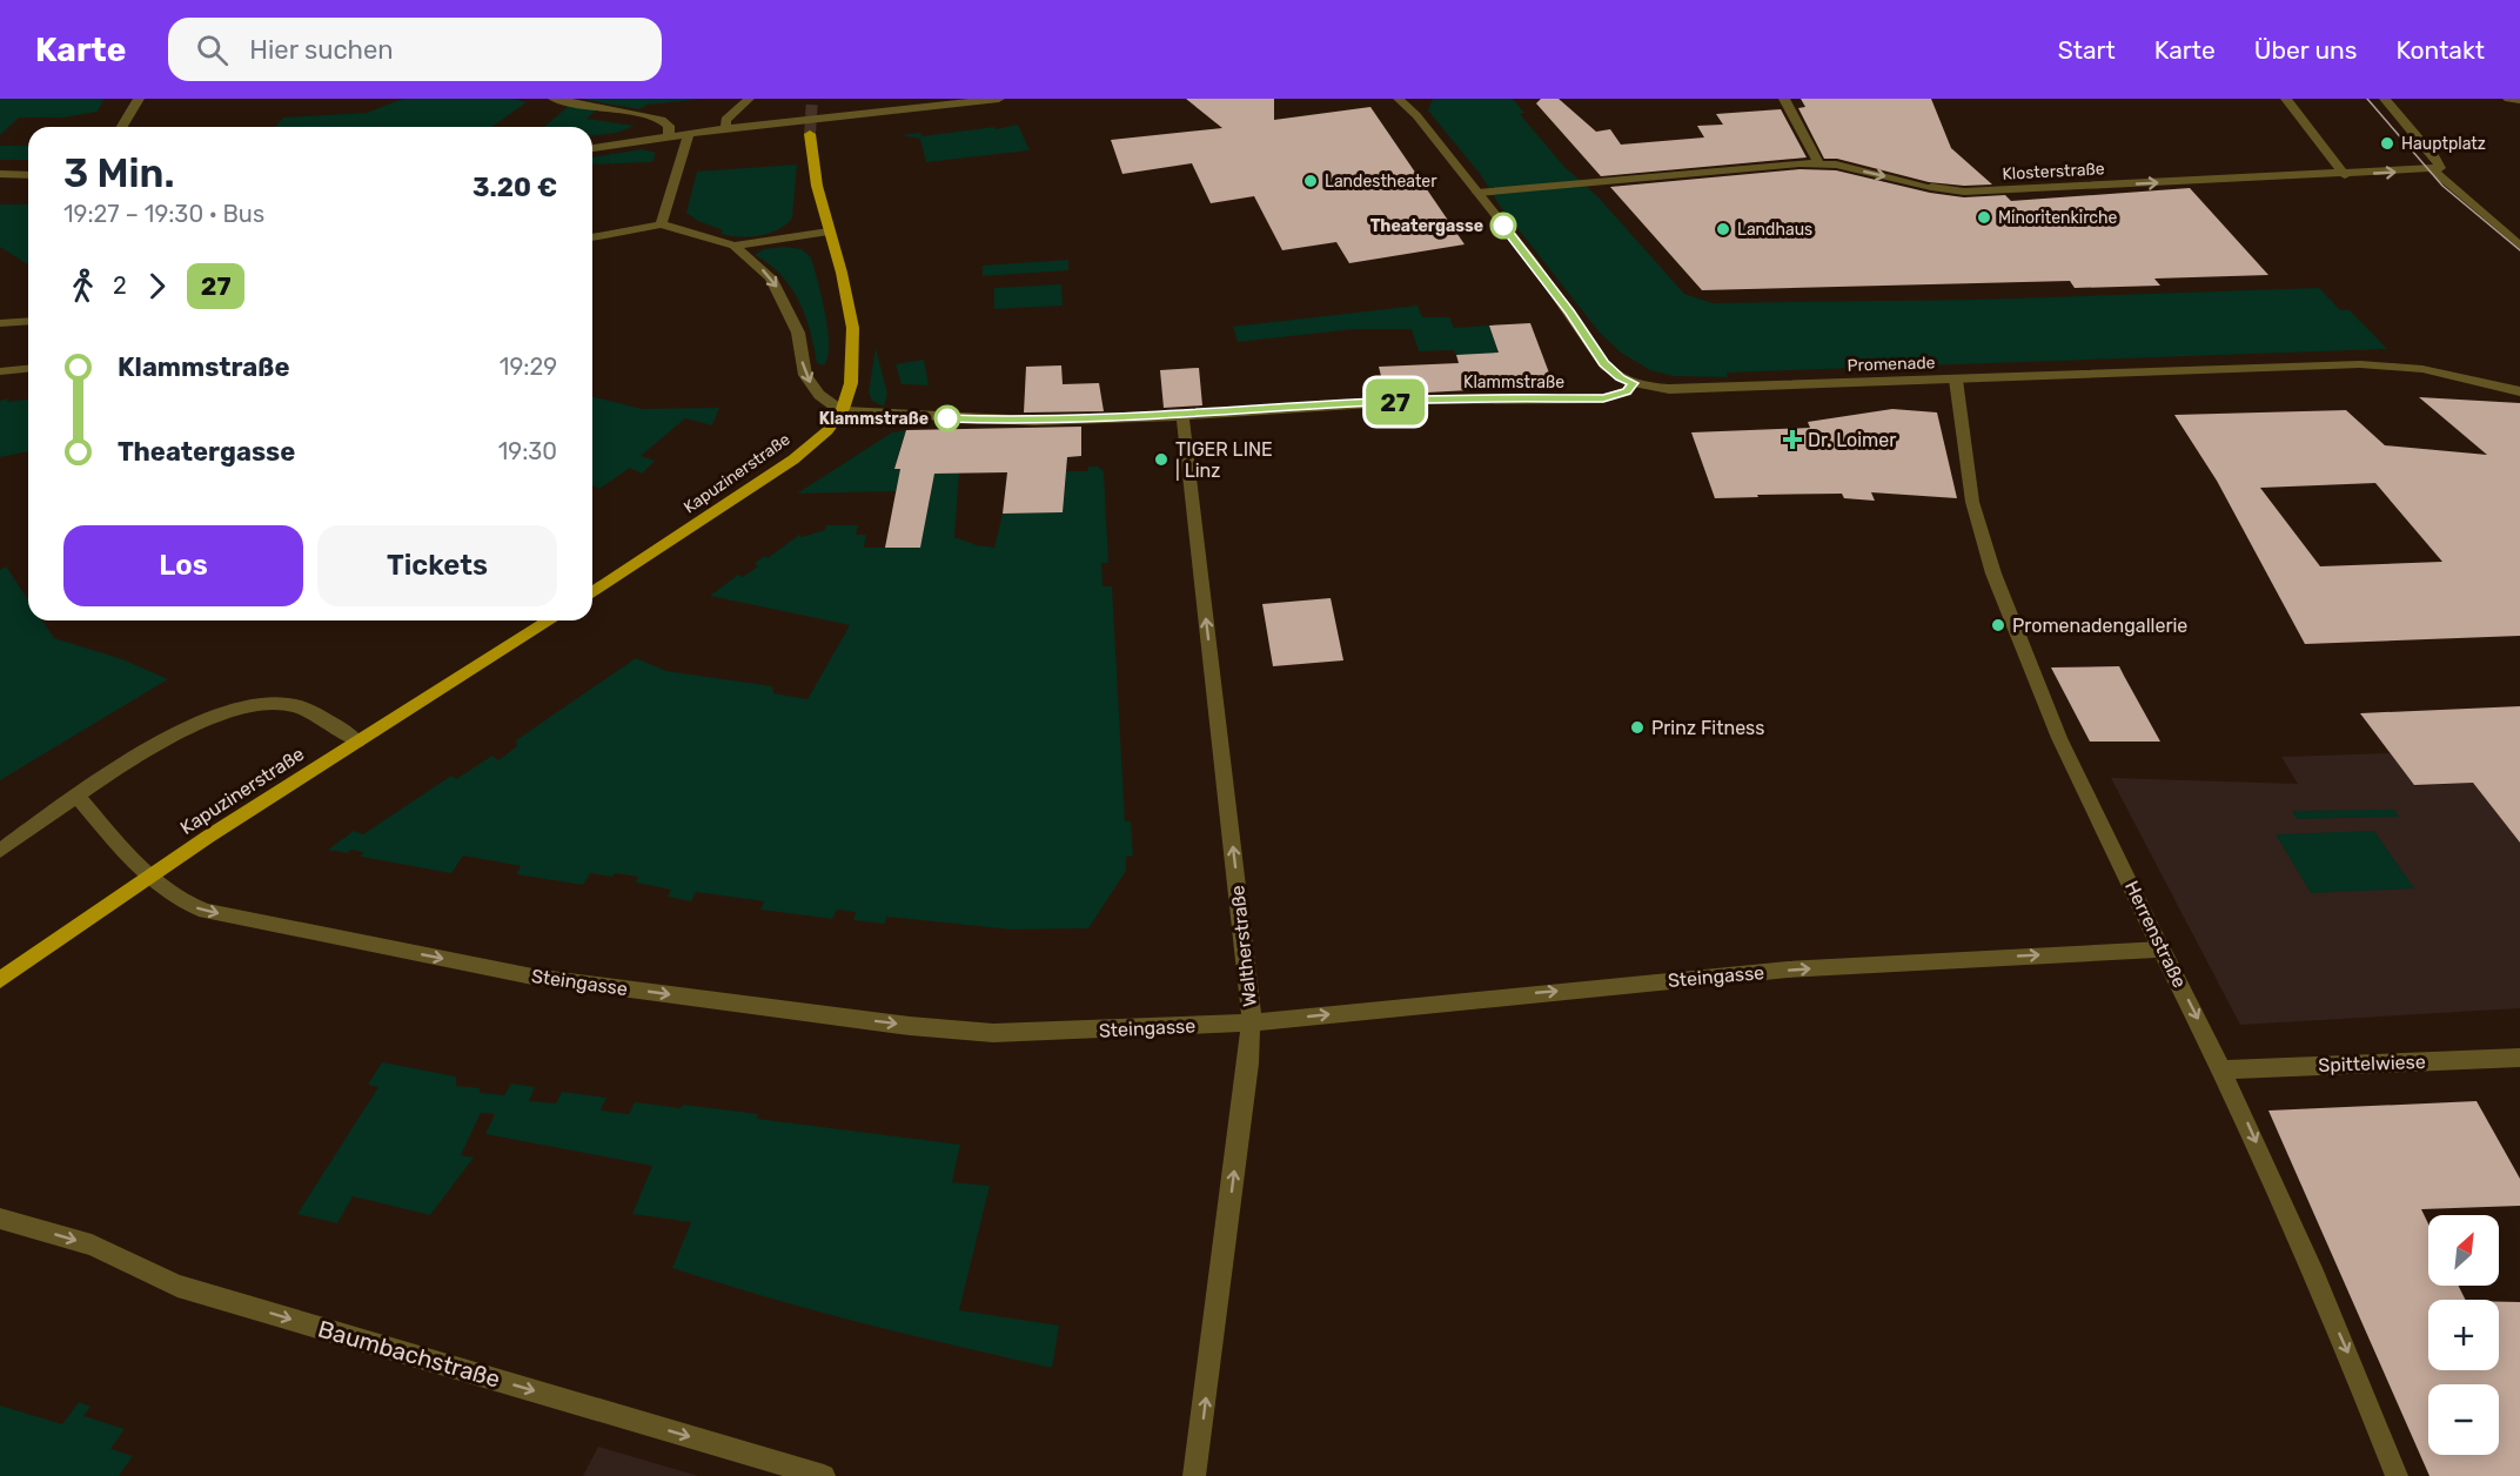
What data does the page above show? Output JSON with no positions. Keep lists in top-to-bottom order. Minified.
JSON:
{"streets":{"main road":["Kapuzinerstraße"],"street":["Klosterstraße","Promenade","Klammstraße","Herrenstraße","Waltherstraße","Steingasse","Spittelwiese","Baumbachstraße"]},"crossings":[["Promenade","Klammstraße"],["Promenade","Herrenstraße"],["Klammstraße","Kapuzinerstraße"],["Klammstraße","Waltherstraße"],["Kapuzinerstraße","Steingasse"],["Herrenstraße","Steingasse"],["Herrenstraße","Spittelwiese"],["Waltherstraße","Steingasse"]],"one_way":["Klosterstraße","Herrenstraße","Waltherstraße","Steingasse","Baumbachstraße"],"places":{"other":["Hauptplatz","Landestheater","Minoritenkirche","Theatergasse","Landhaus","Klammstraße","TIGER LINE | Linz","Promenadengallerie","Prinz Fitness"],"health":["Dr. Loimer"]},"lines":["bus line 27"],"north":"top right","page":{"header":"Karte","search":"Hier suchen","nav":["Start","Karte","Über uns","Kontakt"],"on_map":"27","heading":["3 Min.","19:27 – 19:30 · Bus","3.20 €"],"legs":["2","27"],"list":[{"name":"Klammstraße","value":"19:29"},{"name":"Theatergasse","value":"19:30"}],"buttons":["Los","Tickets"],"map_buttons":["+","−"]}}
